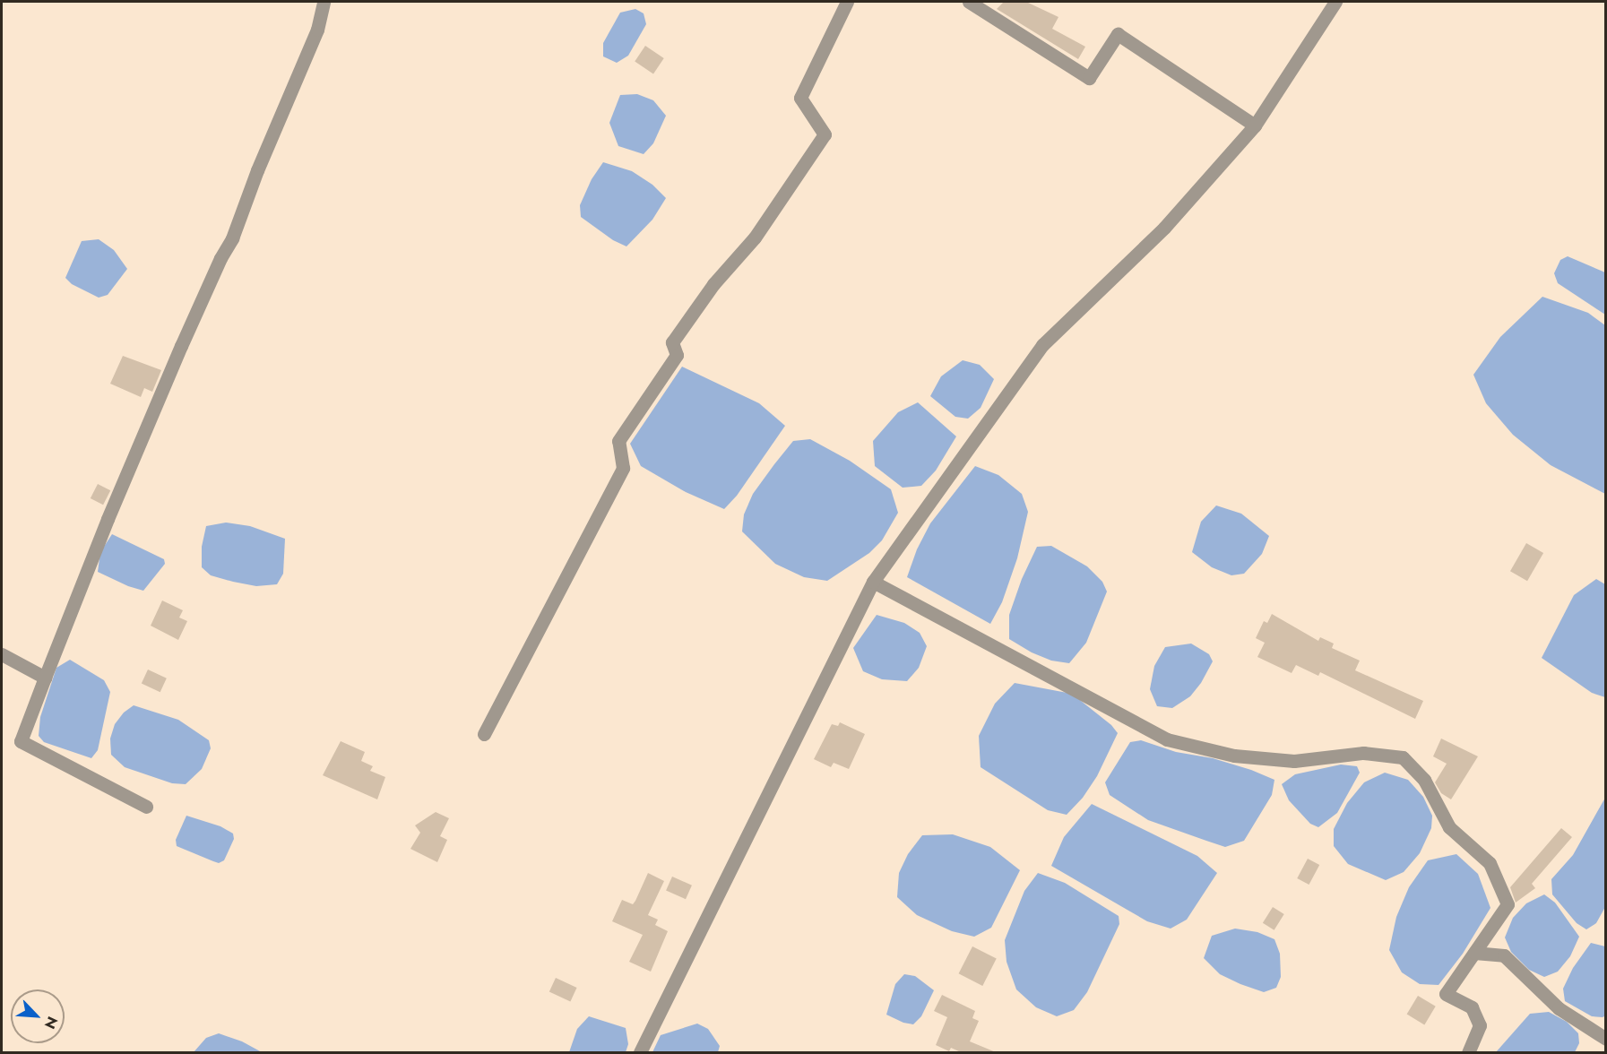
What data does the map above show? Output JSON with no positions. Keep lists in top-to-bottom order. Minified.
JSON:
{"north":"bottom right"}
